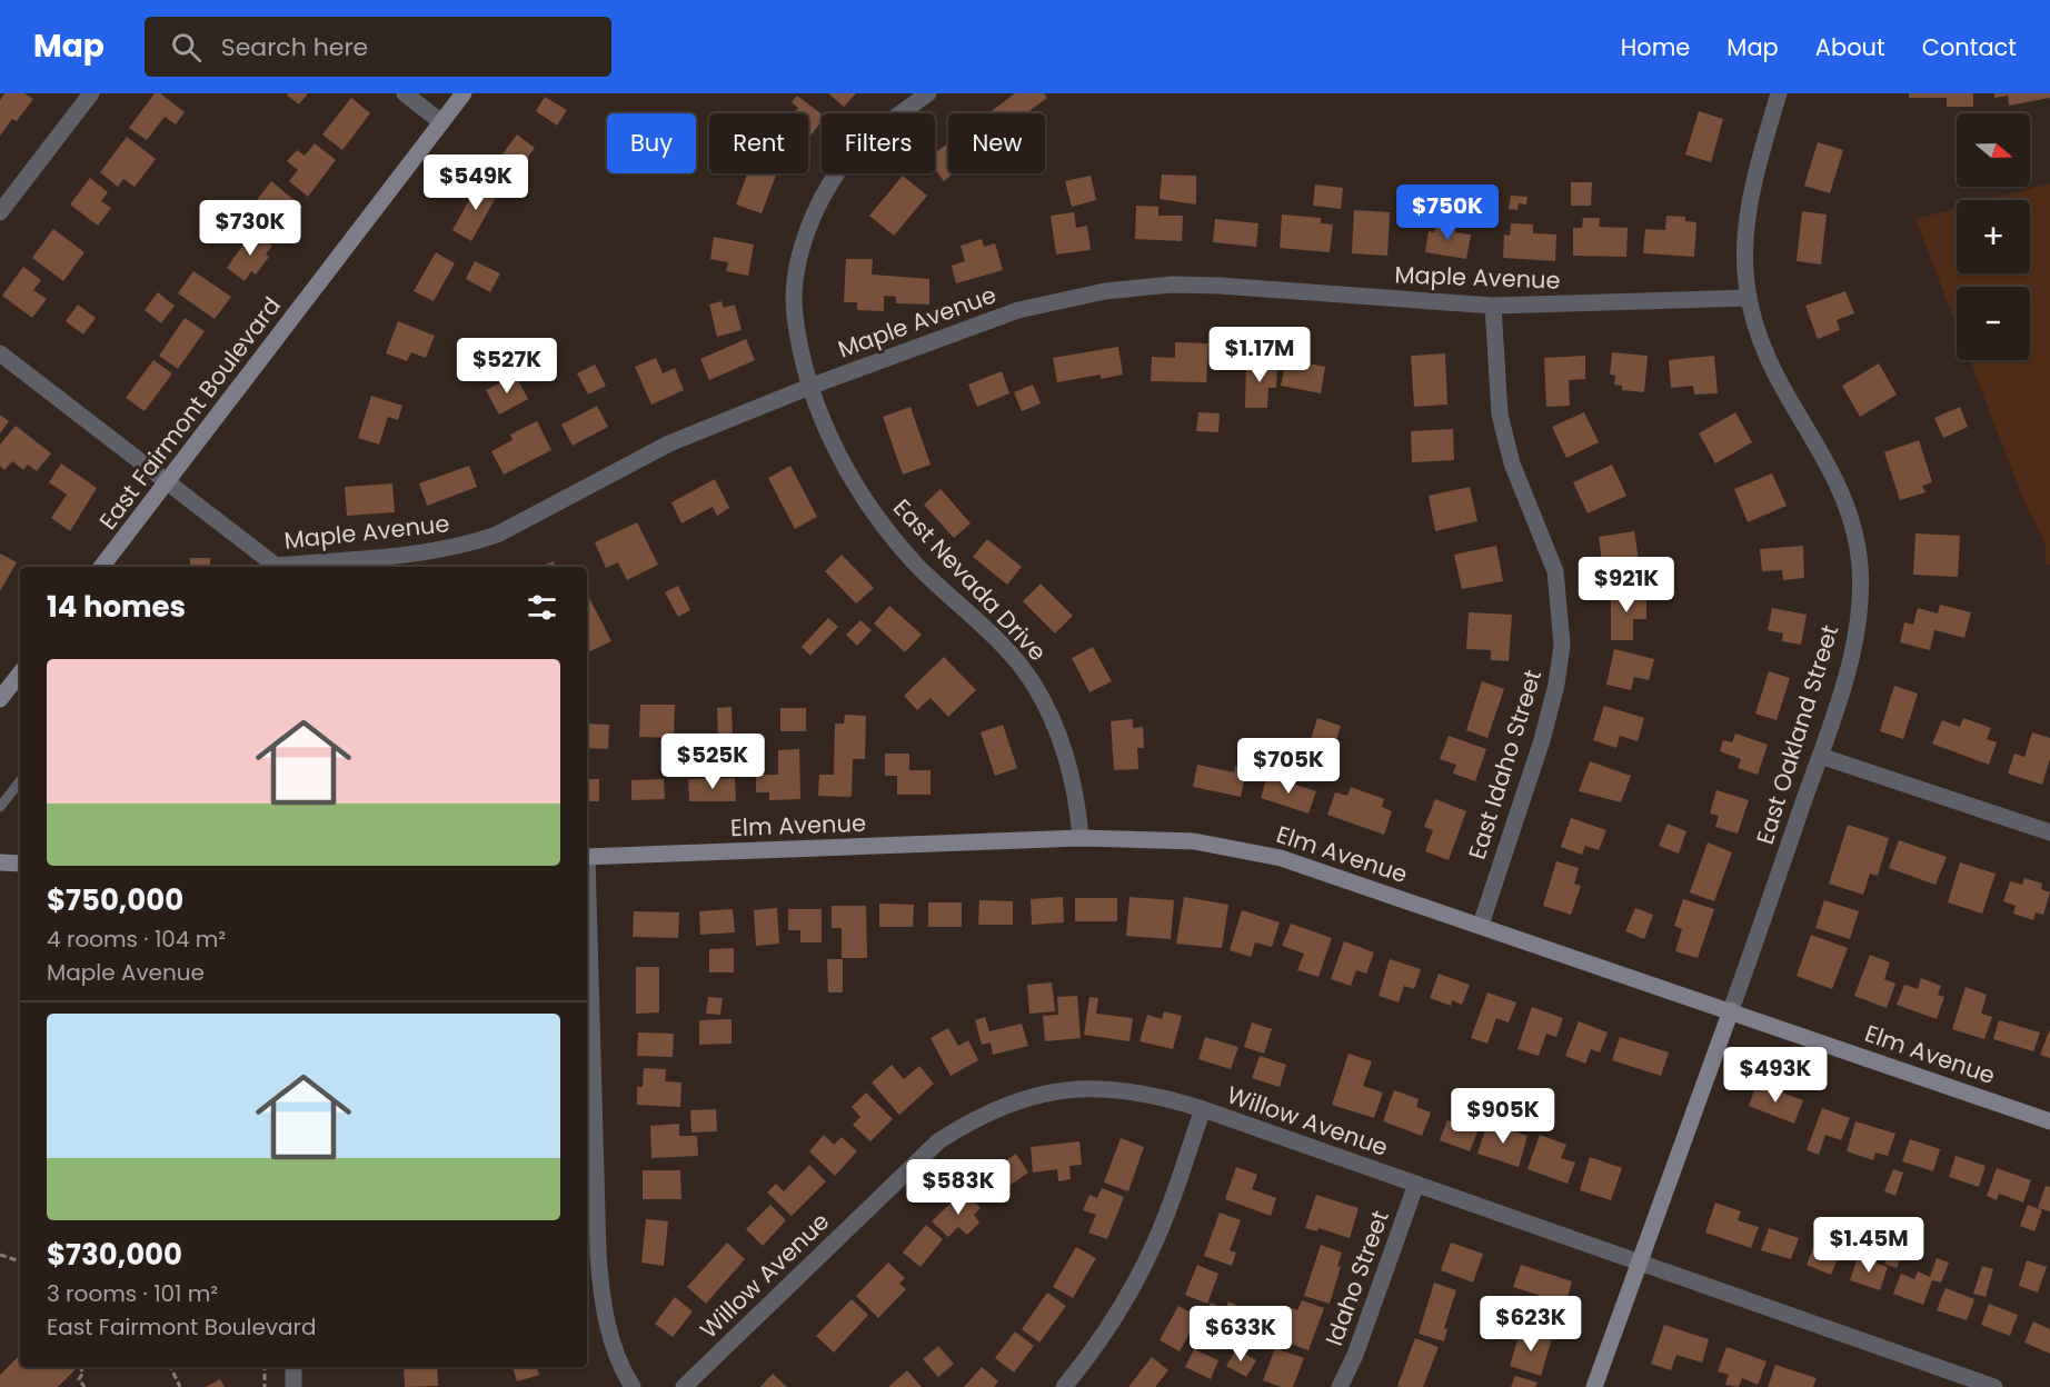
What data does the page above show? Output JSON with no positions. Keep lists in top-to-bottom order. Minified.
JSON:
{"streets":{"street":["Maple Avenue","East Fairmont Boulevard","East Nevada Drive","East Oakland Street","East Idaho Street","Elm Avenue","Willow Avenue","Idaho Street"]},"crossings":[["Maple Avenue","East Fairmont Boulevard"],["Maple Avenue","East Nevada Drive"],["Maple Avenue","East Oakland Street"],["Maple Avenue","East Idaho Street"],["East Nevada Drive","Elm Avenue"],["East Oakland Street","Elm Avenue"],["East Oakland Street","Willow Avenue"],["East Idaho Street","Elm Avenue"],["Willow Avenue","Idaho Street"]],"north":"right","page":{"header":"Map","search":"Search here","nav":["Home","Map","About","Contact"],"map_buttons":["+","−"],"chip":["Buy","Rent","Filters","New"],"price":["$549K","$750K","$730K","$1.17M","$527K","$921K","$525K","$705K","$493K","$905K","$583K","$1.45M","$623K","$633K"],"heading":"14 homes","list":[{"name":"$750,000","note":"4 rooms · 104 m² · Maple Avenue"},{"name":"$730,000","note":"3 rooms · 101 m² · East Fairmont Boulevard"}]}}
